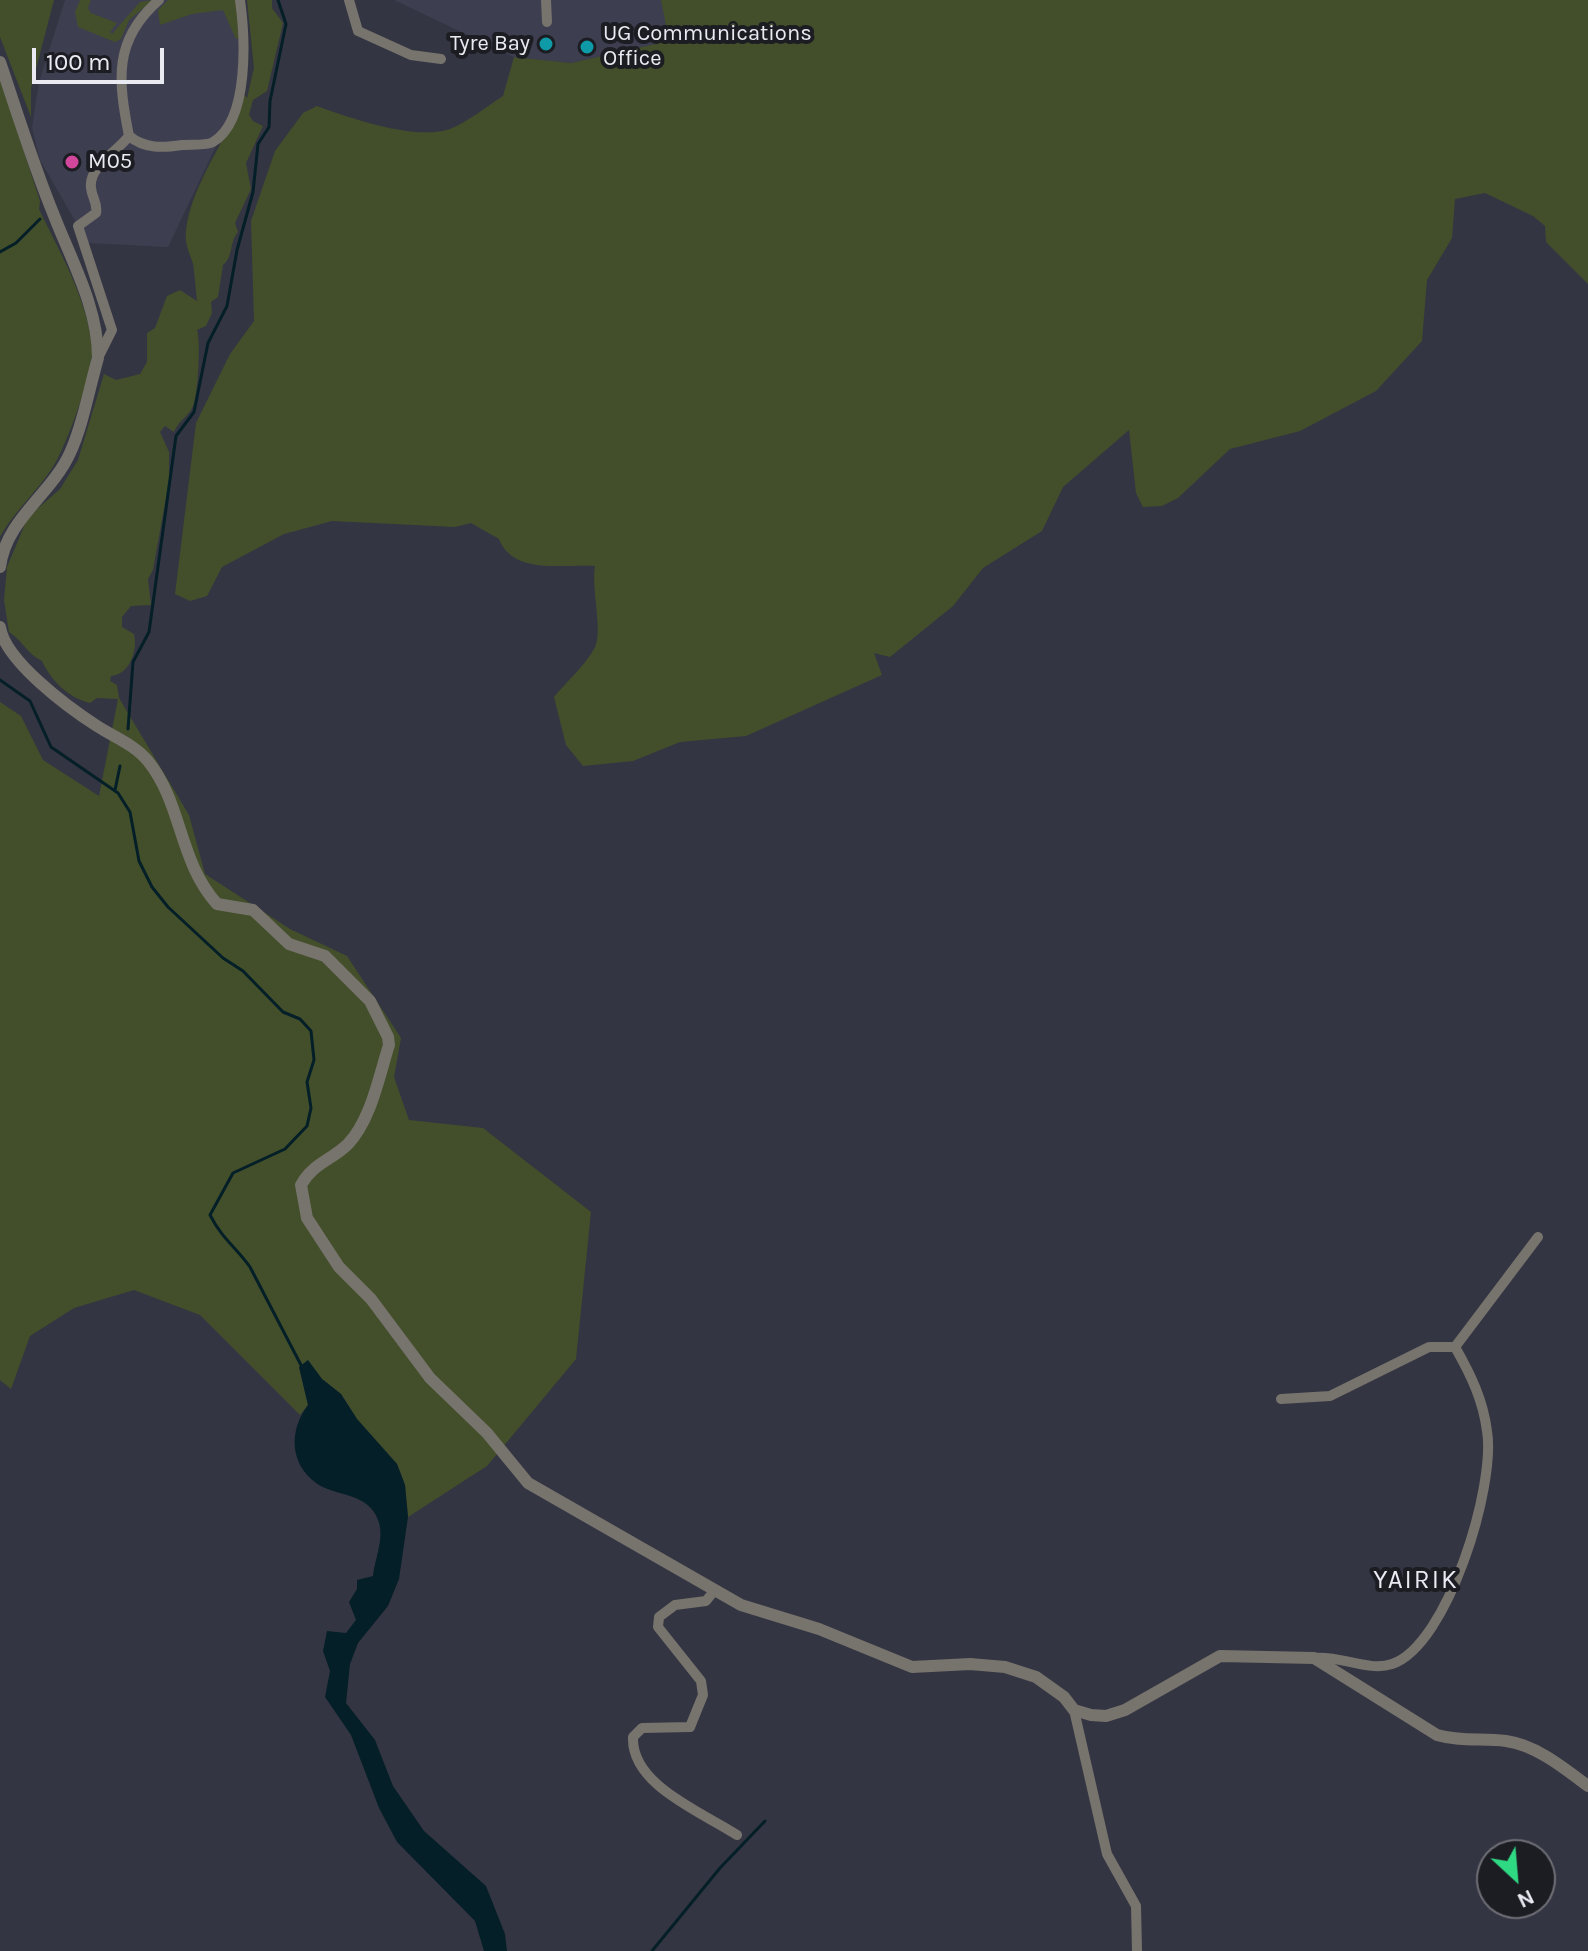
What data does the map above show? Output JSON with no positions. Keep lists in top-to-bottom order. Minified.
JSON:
{"districts":["YAIRIK"],"places":["Tyre Bay","UG Communications Office","M05"],"scale_bar":"100 m","north":"bottom right"}
